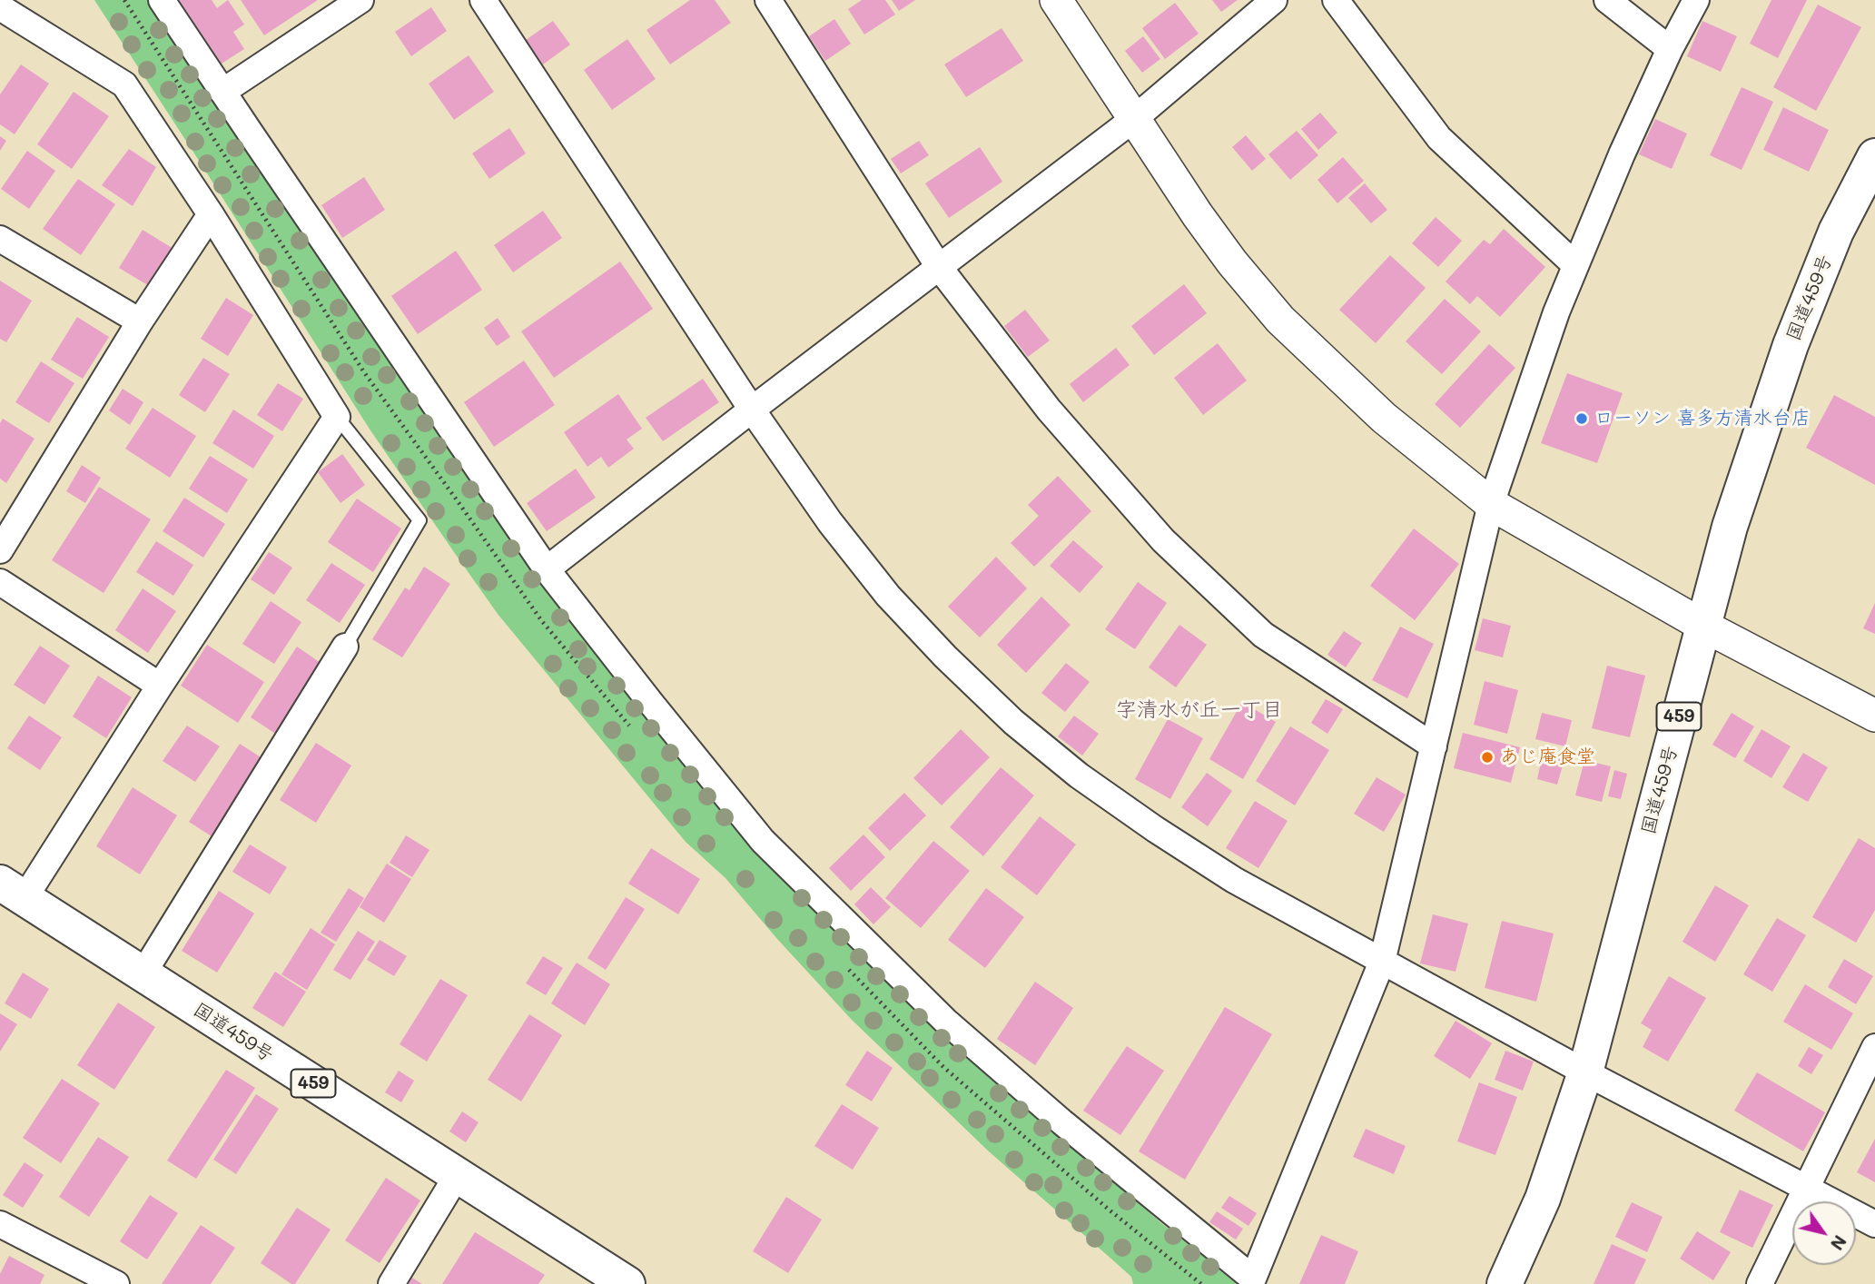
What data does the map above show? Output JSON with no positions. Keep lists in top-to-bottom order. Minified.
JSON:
{"streets":{"highway":["国道459号","459"]},"districts":["字清水が丘一丁目"],"places":["ローソン 喜多方清水台店","あじ庵食堂"],"north":"bottom right"}
